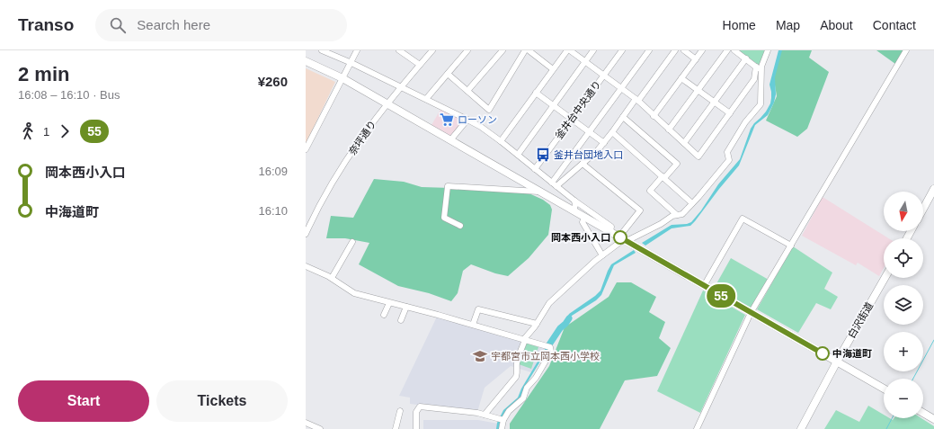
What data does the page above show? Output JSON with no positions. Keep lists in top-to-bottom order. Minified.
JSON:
{"streets":{"main road":["白沢街道"],"street":["釜井台中央通り","奈坪通り"]},"places":{"supermarket":["ローソン"],"bus stop":["釜井台団地入口"],"other":["岡本西小入口","中海道町"],"school or university":["宇都宮市立岡本西小学校"]},"lines":["bus line 55"],"north":"bottom","page":{"header":"Transo","search":"Search here","nav":["Home","Map","About","Contact"],"heading":["2 min","16:08 – 16:10 · Bus","¥260"],"on_map":"55","legs":["1","55"],"list":[{"name":"岡本西小入口","value":"16:09"},{"name":"中海道町","value":"16:10"}],"map_buttons":["+","−"],"buttons":["Start","Tickets"]}}
